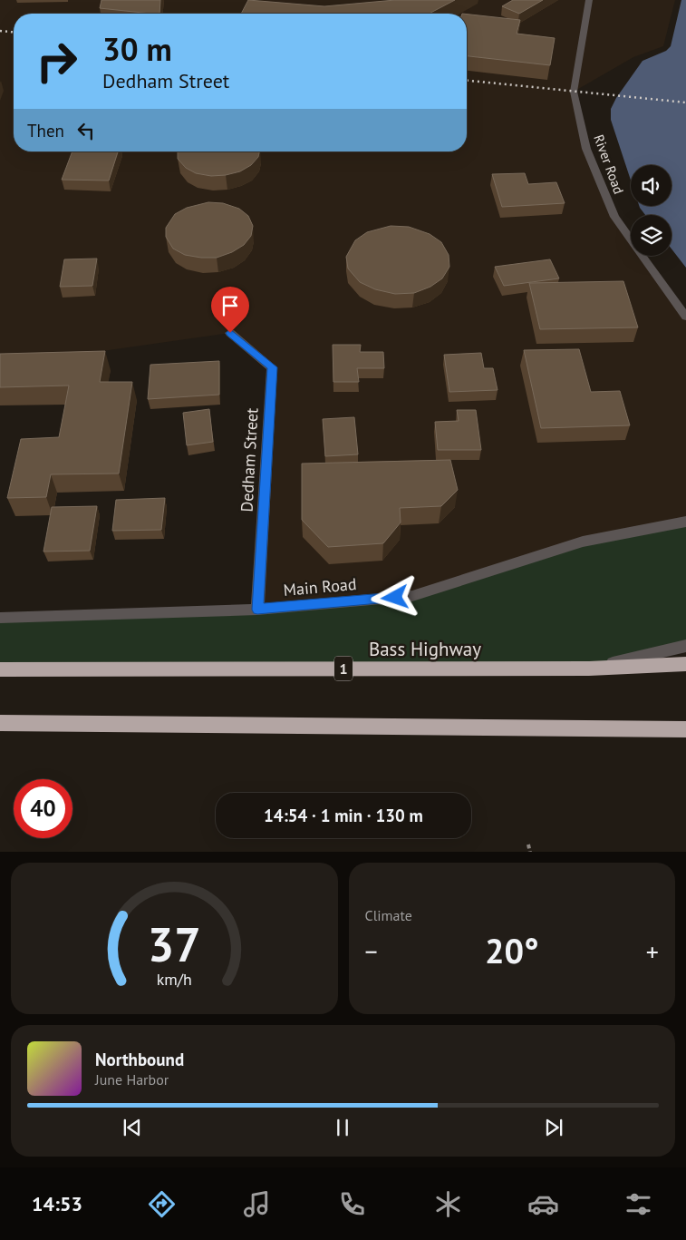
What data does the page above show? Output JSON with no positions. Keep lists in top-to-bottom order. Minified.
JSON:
{"streets":{"highway":["Bass Highway","1"],"street":["River Road","Dedham Street","Main Road"]},"crossings":[["Dedham Street","Main Road"]],"page":{"turn":["30 m","Dedham Street"],"then":"Then","limit":"40","trip":"14:54 · 1 min · 130 m","tile":"Climate","heat":["−","20°","+"],"song":["Northbound","June Harbor"],"tabs":"14:53","gauge":["37","km/h"]}}
